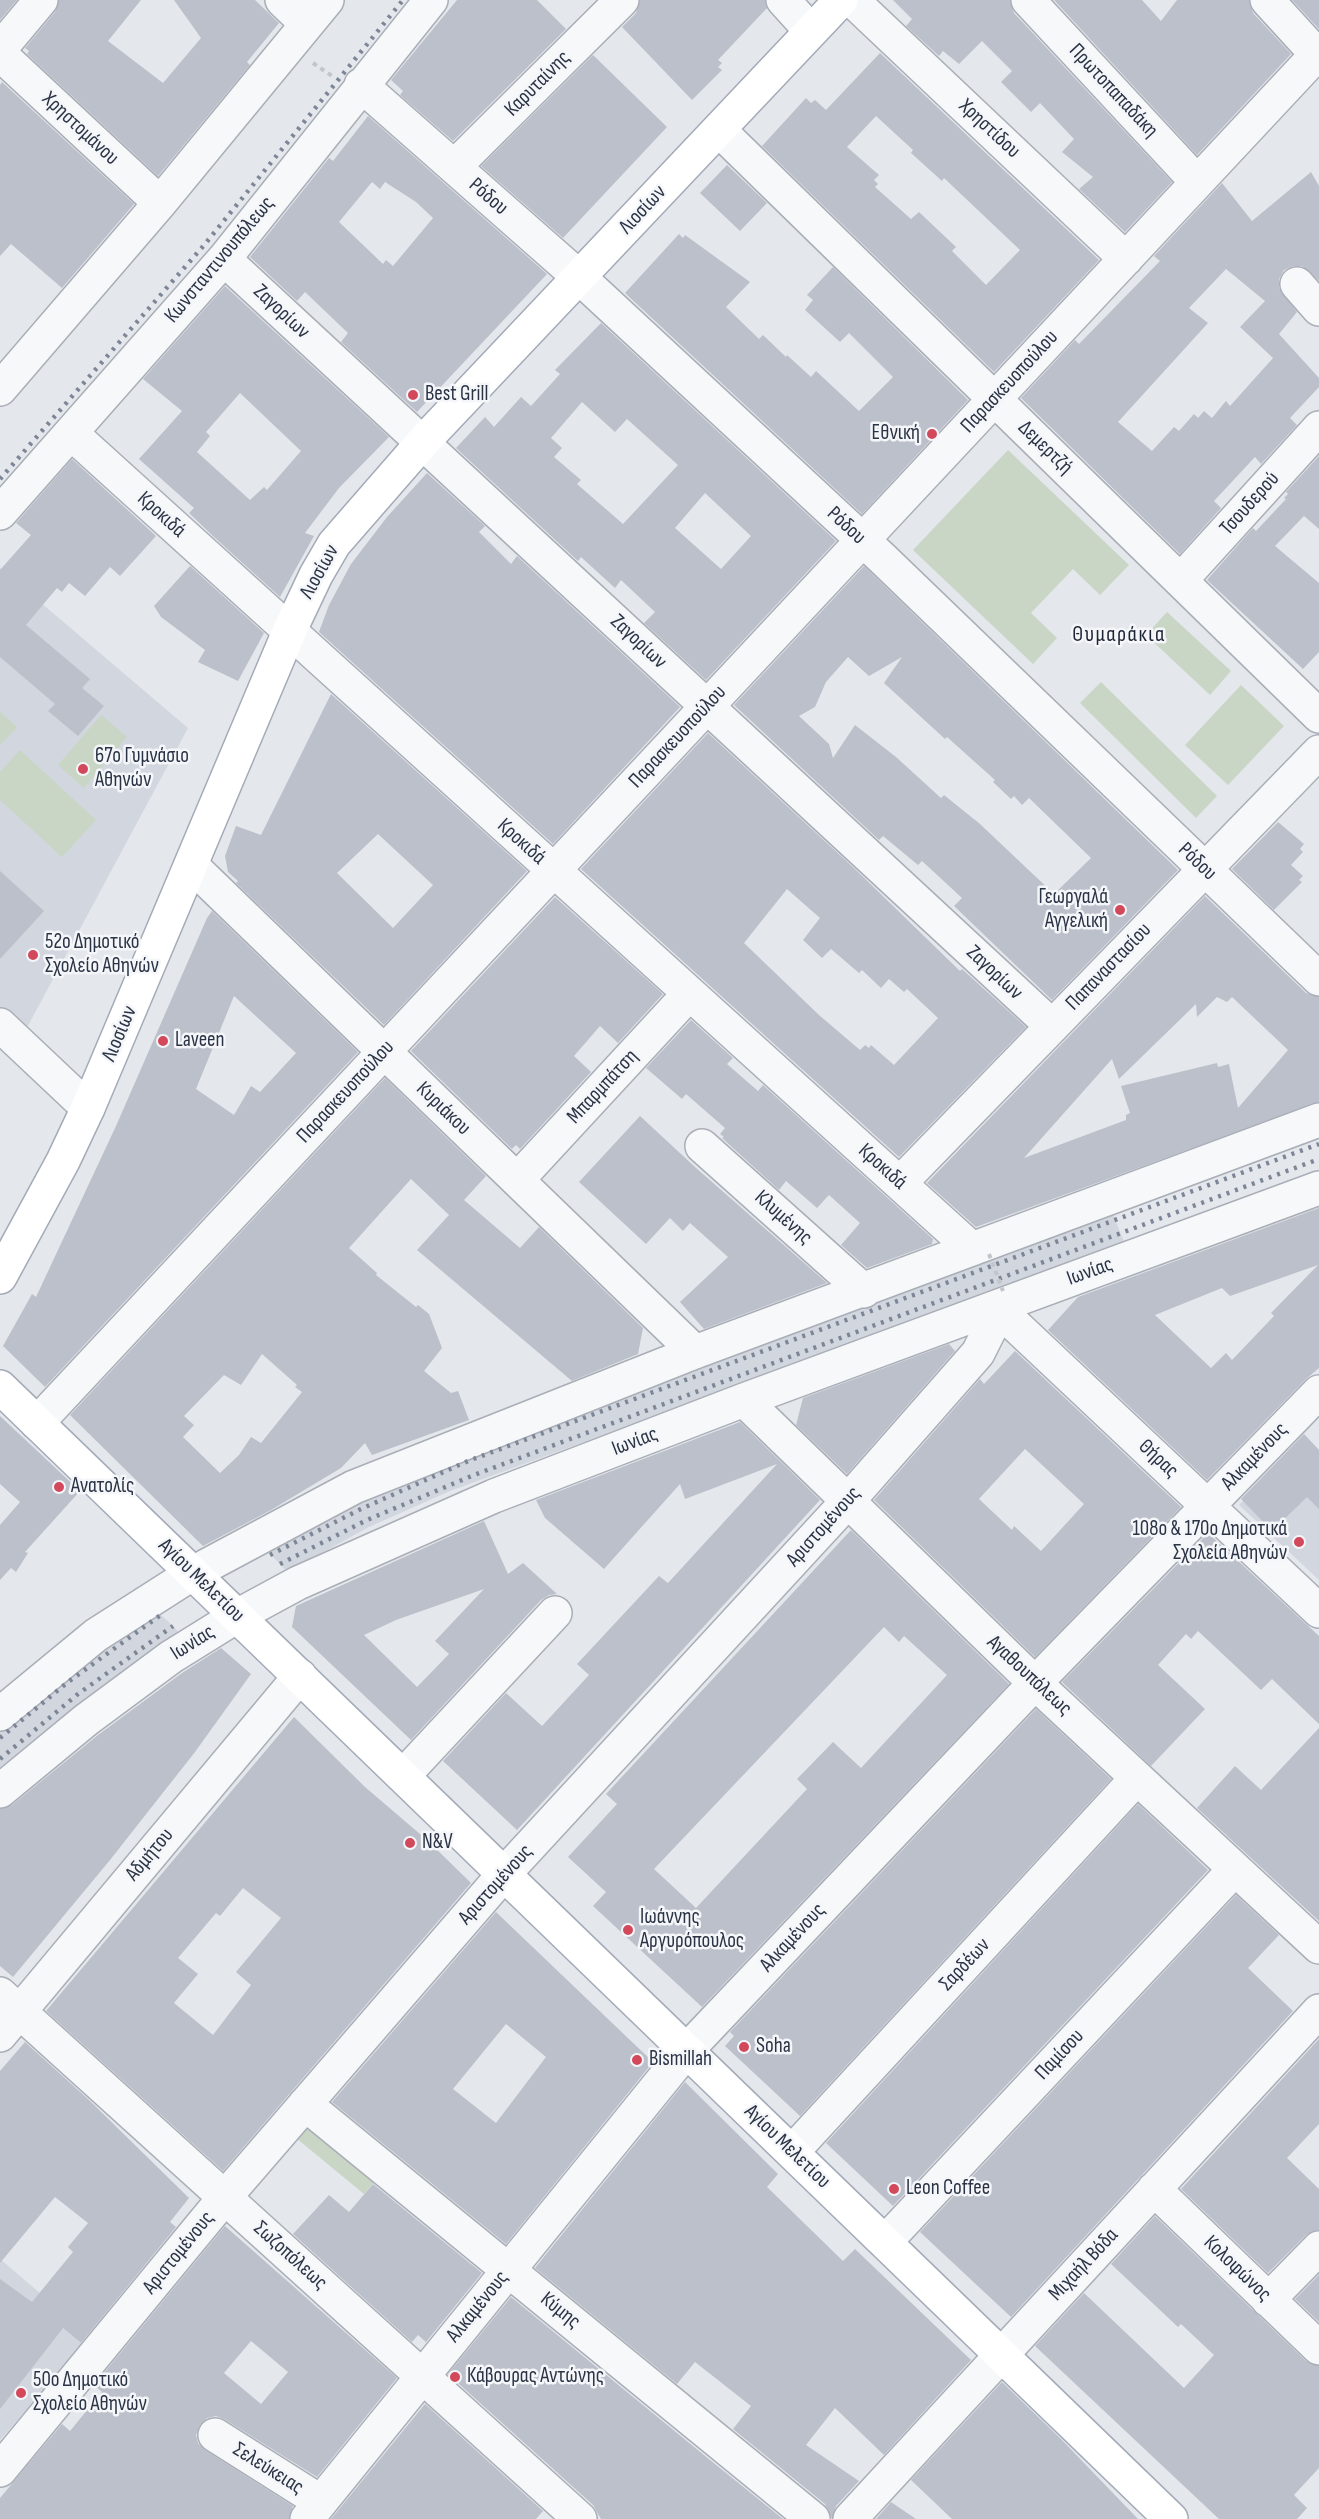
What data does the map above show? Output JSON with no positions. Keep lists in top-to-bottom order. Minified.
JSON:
{"streets":{"main road":["Λιοσίων","Αγίου Μελετίου"],"street":["Καρυταίνης","Πρωτοπαπαδάκη","Χρηστομάνου","Χρηστίδου","Ρόδου","Κωνσταντινουπόλεως","Ζαγορίων","Παρασκευοπούλου","Δεμερτζή","Τσουδερού","Κροκιδά","Παπαναστασίου","Μπαρμπάτση","Κυριάκου","Κλυμένης","Ιωνίας","Αλκαμένους","Θήρας","Αριστομένους","Αγαθουπόλεως","Αδμήτου","Σαρδέων","Παμίσου","Σωζοπόλεως","Μιχαήλ Βόδα","Κολοφώνος","Κύμης","Σελεύκειας"]},"crossings":[["Καρυταίνης","Ρόδου"],["Πρωτοπαπαδάκη","Παρασκευοπούλου"],["Χρηστίδου","Παρασκευοπούλου"],["Ρόδου","Λιοσίων"],["Ρόδου","Κωνσταντινουπόλεως"],["Ρόδου","Παρασκευοπούλου"],["Ρόδου","Παπαναστασίου"],["Λιοσίων","Ζαγορίων"],["Λιοσίων","Δεμερτζή"],["Λιοσίων","Κροκιδά"],["Λιοσίων","Κυριάκου"],["Κωνσταντινουπόλεως","Ζαγορίων"],["Κωνσταντινουπόλεως","Κροκιδά"],["Ζαγορίων","Παρασκευοπούλου"],["Ζαγορίων","Παπαναστασίου"],["Παρασκευοπούλου","Δεμερτζή"],["Παρασκευοπούλου","Κροκιδά"],["Παρασκευοπούλου","Κυριάκου"],["Παρασκευοπούλου","Αγίου Μελετίου"],["Δεμερτζή","Τσουδερού"],["Κροκιδά","Παπαναστασίου"],["Κροκιδά","Μπαρμπάτση"],["Μπαρμπάτση","Κυριάκου"],["Ιωνίας","Θήρας"],["Ιωνίας","Αριστομένους"],["Ιωνίας","Αγίου Μελετίου"],["Ιωνίας","Αγαθουπόλεως"],["Αλκαμένους","Θήρας"],["Αλκαμένους","Αγίου Μελετίου"],["Αλκαμένους","Αγαθουπόλεως"],["Αλκαμένους","Σωζοπόλεως"],["Αλκαμένους","Κύμης"],["Αλκαμένους","Σελεύκειας"],["Θήρας","Αριστομένους"],["Αριστομένους","Αγίου Μελετίου"],["Αριστομένους","Αγαθουπόλεως"],["Αριστομένους","Σωζοπόλεως"],["Αριστομένους","Κύμης"],["Αγίου Μελετίου","Αδμήτου"],["Αγίου Μελετίου","Σαρδέων"],["Αγίου Μελετίου","Παμίσου"],["Αγίου Μελετίου","Μιχαήλ Βόδα"],["Αγαθουπόλεως","Σαρδέων"],["Αγαθουπόλεως","Παμίσου"],["Αδμήτου","Σωζοπόλεως"],["Μιχαήλ Βόδα","Κολοφώνος"]],"districts":["Θυμαράκια"],"places":["Best Grill","Εθνική","67ο Γυμνάσιο Αθηνών","Γεωργαλά Αγγελική","52ο Δημοτικό Σχολείο Αθηνών","Laveen","Ανατολίς","108ο & 170ο Δημοτικά Σχολεία Αθηνών","N&V","Ιωάννης Αργυρόπουλος","Soha","Bismillah","Leon Coffee","Κάβουρας Αντώνης","50ο Δημοτικό Σχολείο Αθηνών"]}
